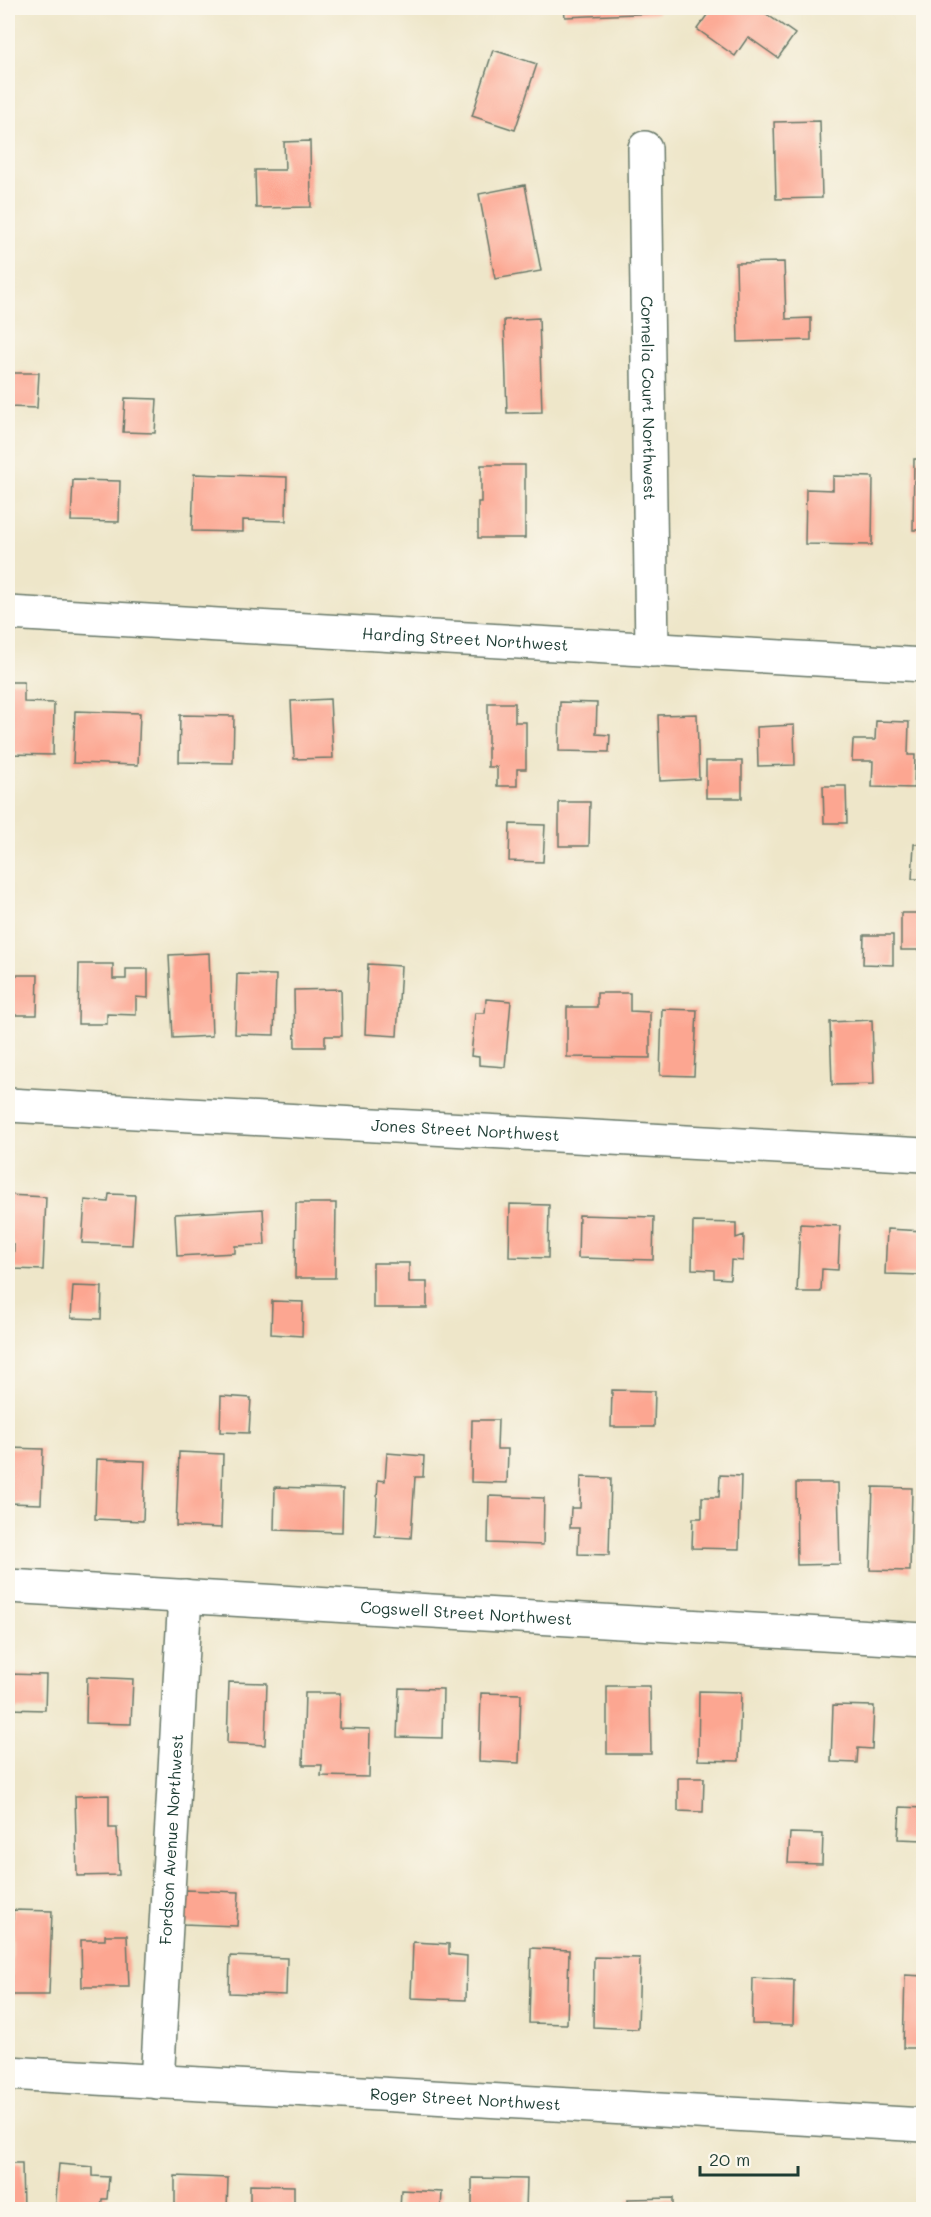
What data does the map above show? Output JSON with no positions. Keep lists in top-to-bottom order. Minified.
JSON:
{"streets":{"street":["Cornelia Court Northwest","Harding Street Northwest","Jones Street Northwest","Cogswell Street Northwest","Fordson Avenue Northwest","Roger Street Northwest"]},"crossings":[["Cornelia Court Northwest","Harding Street Northwest"],["Cogswell Street Northwest","Fordson Avenue Northwest"],["Fordson Avenue Northwest","Roger Street Northwest"]],"scale_bar":"20 m"}
